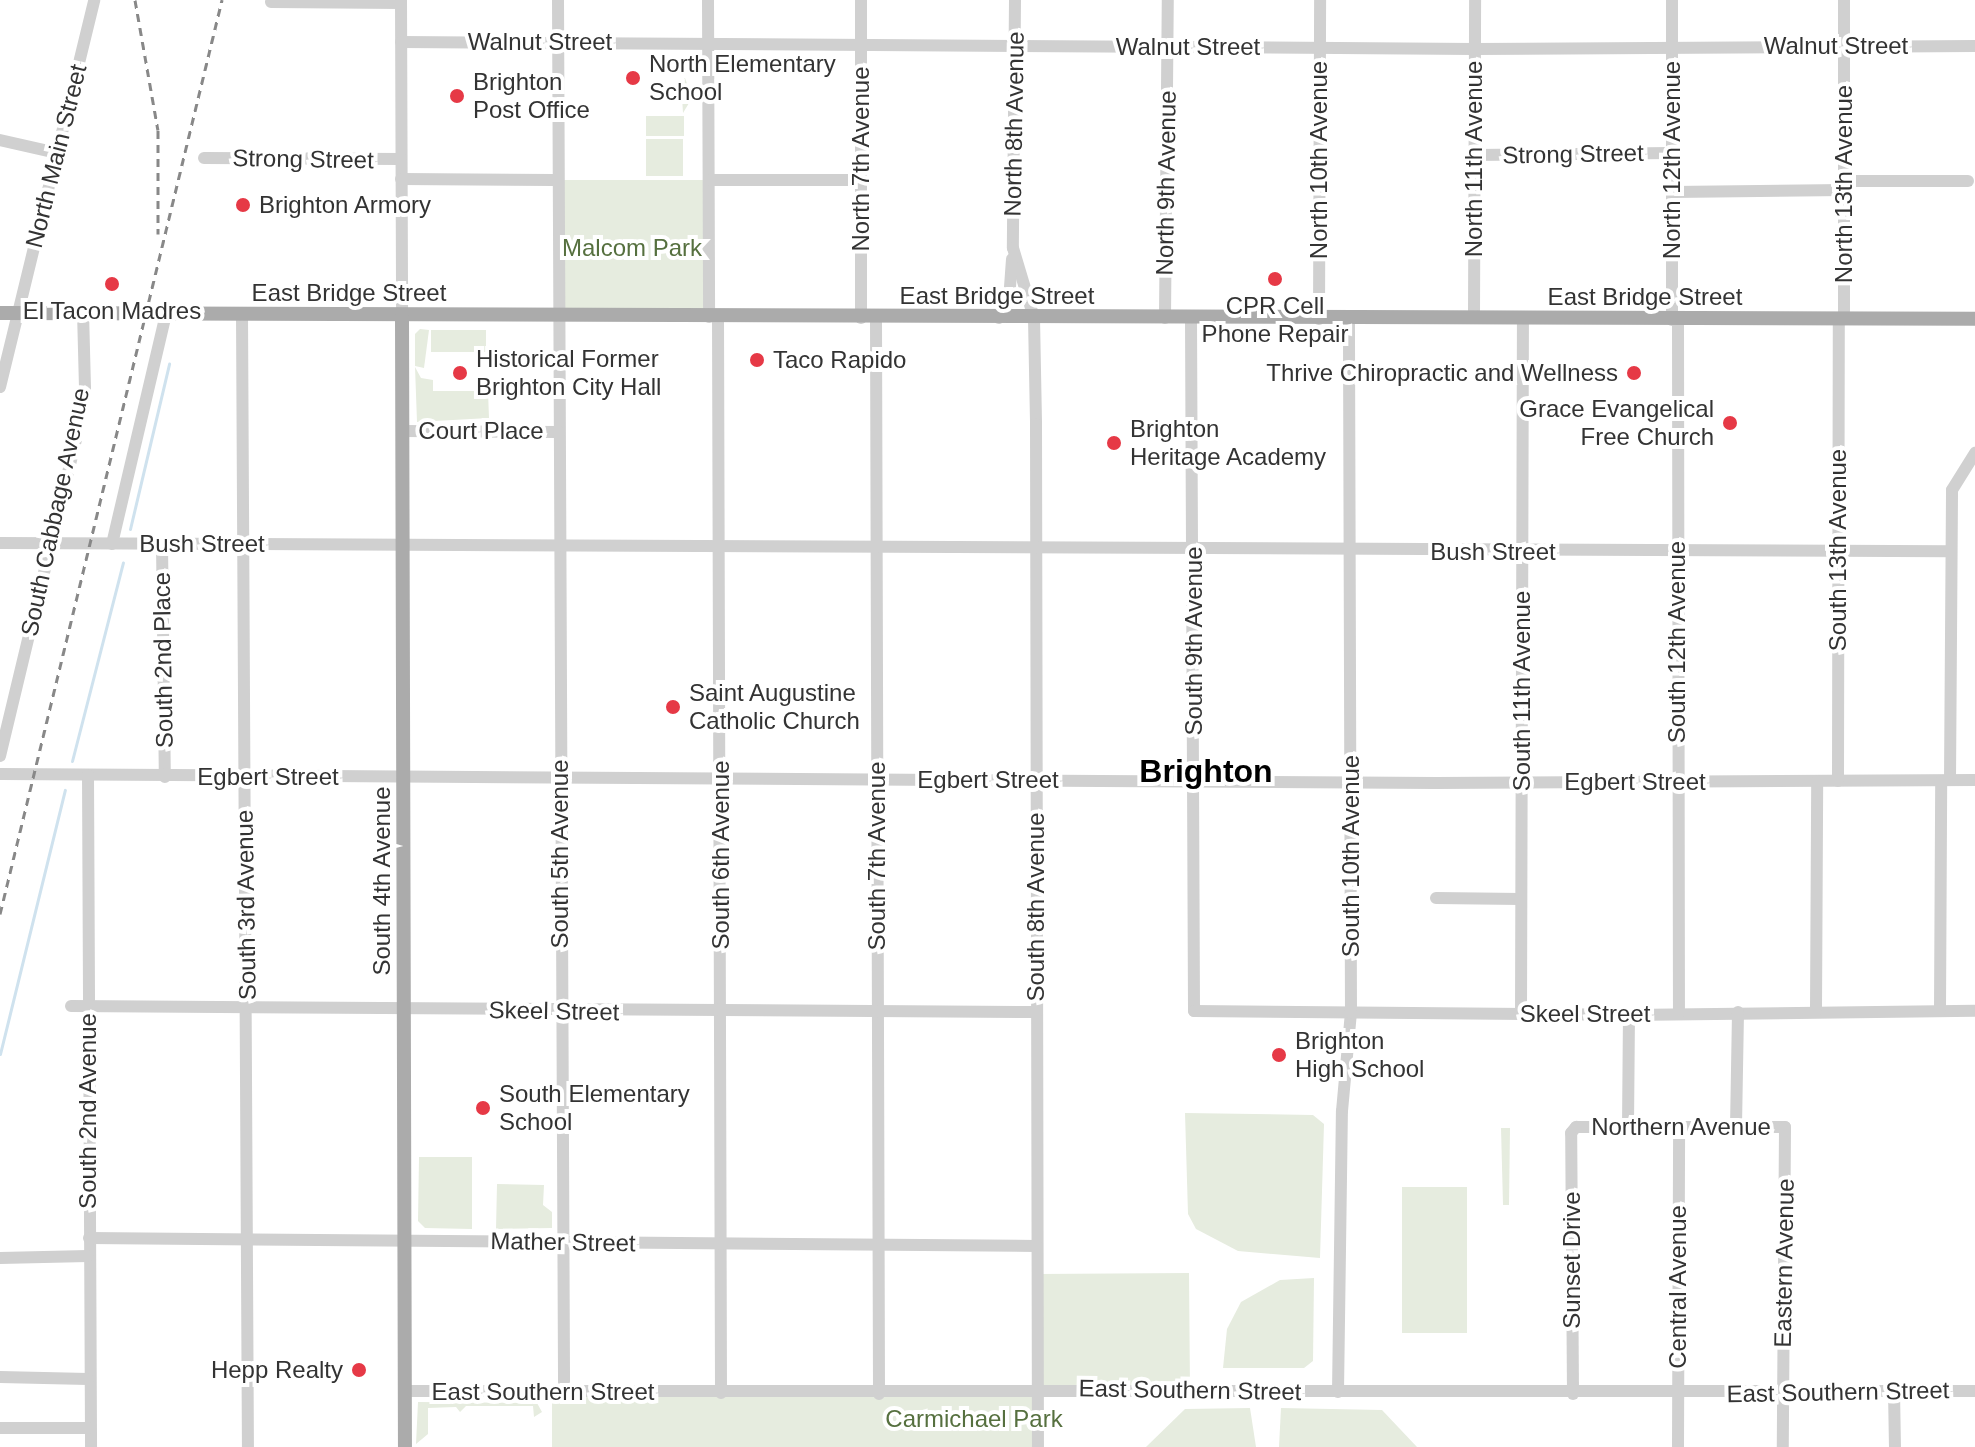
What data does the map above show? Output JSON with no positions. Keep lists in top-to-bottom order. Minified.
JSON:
{"streets":{"main road":["East Bridge Street","South 4th Avenue"],"street":["Walnut Street","North 8th Avenue","Strong Street","North Main Street","North 7th Avenue","North 11th Avenue","North 10th Avenue","North 12th Avenue","North 9th Avenue","North 13th Avenue","Court Place","South Cabbage Avenue","Bush Street","South 13th Avenue","South 9th Avenue","South 12th Avenue","South 2nd Place","South 11th Avenue","Egbert Street","South 5th Avenue","South 6th Avenue","South 7th Avenue","South 10th Avenue","South 3rd Avenue","South 8th Avenue","Skeel Street","South 2nd Avenue","Northern Avenue","Mather Street","Sunset Drive","Eastern Avenue","Central Avenue","East Southern Street"]},"crossings":[["Walnut Street","North 8th Avenue"],["Walnut Street","North 7th Avenue"],["Walnut Street","North 11th Avenue"],["Walnut Street","North 10th Avenue"],["Walnut Street","North 12th Avenue"],["Walnut Street","North 9th Avenue"],["Walnut Street","North 13th Avenue"],["Walnut Street","South 5th Avenue"],["Walnut Street","South 6th Avenue"],["North 8th Avenue","East Bridge Street"],["North 8th Avenue","South 8th Avenue"],["Strong Street","North 11th Avenue"],["Strong Street","North 12th Avenue"],["Strong Street","South 5th Avenue"],["North Main Street","East Bridge Street"],["North 7th Avenue","East Bridge Street"],["North 7th Avenue","South 7th Avenue"],["North 11th Avenue","East Bridge Street"],["North 10th Avenue","East Bridge Street"],["North 12th Avenue","East Bridge Street"],["North 12th Avenue","South 12th Avenue"],["North 9th Avenue","East Bridge Street"],["North 13th Avenue","East Bridge Street"],["North 13th Avenue","South 13th Avenue"],["East Bridge Street","South Cabbage Avenue"],["East Bridge Street","South 13th Avenue"],["East Bridge Street","South 9th Avenue"],["East Bridge Street","South 12th Avenue"],["East Bridge Street","South 11th Avenue"],["East Bridge Street","South 5th Avenue"],["East Bridge Street","South 6th Avenue"],["East Bridge Street","South 7th Avenue"],["East Bridge Street","South 10th Avenue"],["East Bridge Street","South 4th Avenue"],["East Bridge Street","South 3rd Avenue"],["East Bridge Street","South 8th Avenue"],["Court Place","South 5th Avenue"],["Court Place","South 4th Avenue"],["South Cabbage Avenue","Bush Street"],["Bush Street","South 13th Avenue"],["Bush Street","South 9th Avenue"],["Bush Street","South 12th Avenue"],["Bush Street","South 2nd Place"],["Bush Street","South 11th Avenue"],["Bush Street","South 5th Avenue"],["Bush Street","South 6th Avenue"],["Bush Street","South 7th Avenue"],["Bush Street","South 10th Avenue"],["Bush Street","South 4th Avenue"],["Bush Street","South 3rd Avenue"],["Bush Street","South 8th Avenue"],["South 13th Avenue","Egbert Street"],["South 9th Avenue","Egbert Street"],["South 9th Avenue","Skeel Street"],["South 12th Avenue","Egbert Street"],["South 12th Avenue","Skeel Street"],["South 2nd Place","Egbert Street"],["South 11th Avenue","Egbert Street"],["South 11th Avenue","Skeel Street"],["Egbert Street","South 5th Avenue"],["Egbert Street","South 6th Avenue"],["Egbert Street","South 7th Avenue"],["Egbert Street","South 10th Avenue"],["Egbert Street","South 4th Avenue"],["Egbert Street","South 3rd Avenue"],["Egbert Street","South 8th Avenue"],["Egbert Street","South 2nd Avenue"],["South 5th Avenue","Skeel Street"],["South 5th Avenue","Mather Street"],["South 5th Avenue","East Southern Street"],["South 6th Avenue","Skeel Street"],["South 6th Avenue","Mather Street"],["South 6th Avenue","East Southern Street"],["South 7th Avenue","Skeel Street"],["South 7th Avenue","Mather Street"],["South 7th Avenue","East Southern Street"],["South 10th Avenue","Skeel Street"],["South 10th Avenue","East Southern Street"],["South 4th Avenue","Skeel Street"],["South 4th Avenue","Mather Street"],["South 4th Avenue","East Southern Street"],["South 3rd Avenue","Skeel Street"],["South 3rd Avenue","Mather Street"],["South 8th Avenue","Skeel Street"],["South 8th Avenue","Mather Street"],["South 8th Avenue","East Southern Street"],["Skeel Street","South 2nd Avenue"],["South 2nd Avenue","Mather Street"],["Northern Avenue","Sunset Drive"],["Northern Avenue","Eastern Avenue"],["Northern Avenue","Central Avenue"],["Sunset Drive","East Southern Street"],["Eastern Avenue","East Southern Street"],["Central Avenue","East Southern Street"]],"districts":["Brighton"],"parks":["Malcom Park","Carmichael Park"],"places":["North Elementary School","Brighton Post Office","Brighton Armory","CPR Cell Phone Repair","El Tacon Madres","Taco Rapido","Historical Former Brighton City Hall","Thrive Chiropractic and Wellness","Grace Evangelical Free Church","Brighton Heritage Academy","Saint Augustine Catholic Church","Brighton High School","South Elementary School","Hepp Realty"]}
